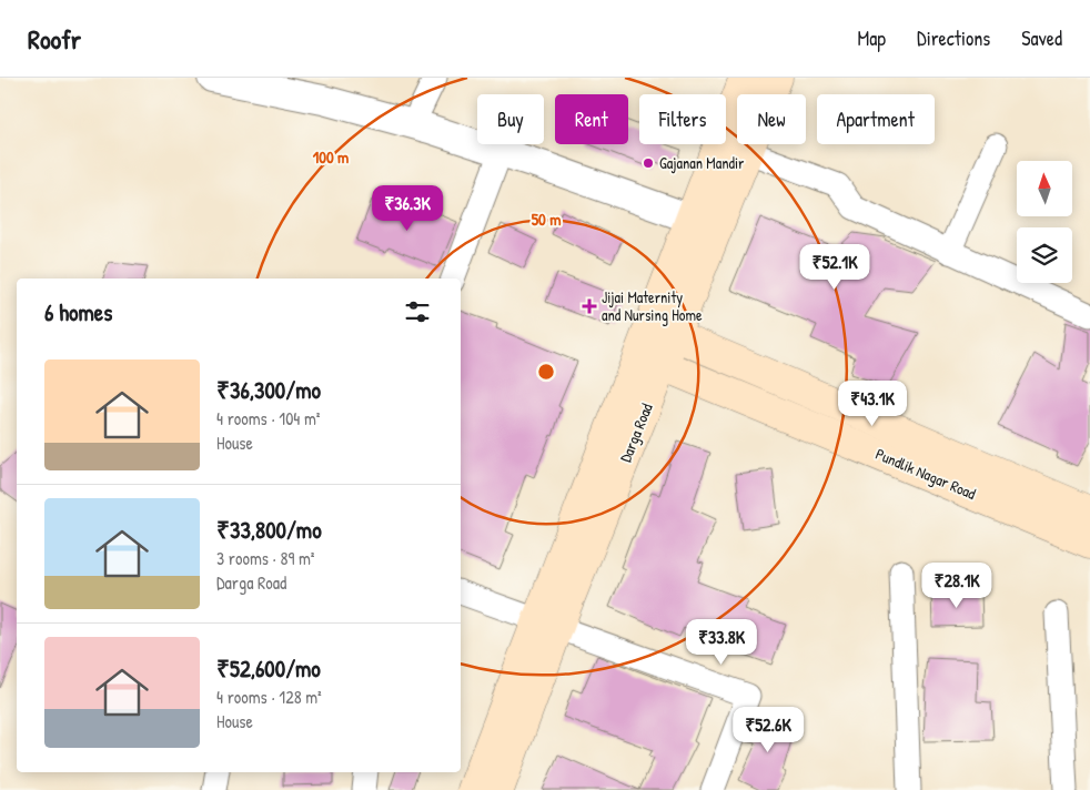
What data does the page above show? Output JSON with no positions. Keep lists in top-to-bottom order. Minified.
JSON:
{"streets":{"main road":["Darga Road","Pundlik Nagar Road"]},"crossings":[["Darga Road","Pundlik Nagar Road"]],"places":{"other":["Gajanan Mandir"],"health":["Jijai Maternity and Nursing Home"]},"north":"top","page":{"header":"Roofr","nav":["Map","Directions","Saved"],"chip":["Buy","Rent","Filters","New","Apartment"],"price":["₹36.3K","₹52.1K","₹43.1K","₹28.1K","₹33.8K","₹52.6K"],"heading":"6 homes","list":[{"name":"₹36,300/mo","note":"4 rooms · 104 m² · House"},{"name":"₹33,800/mo","note":"3 rooms · 89 m² · Darga Road"},{"name":"₹52,600/mo","note":"4 rooms · 128 m² · House"}]},"rings":["100 m","50 m"]}
